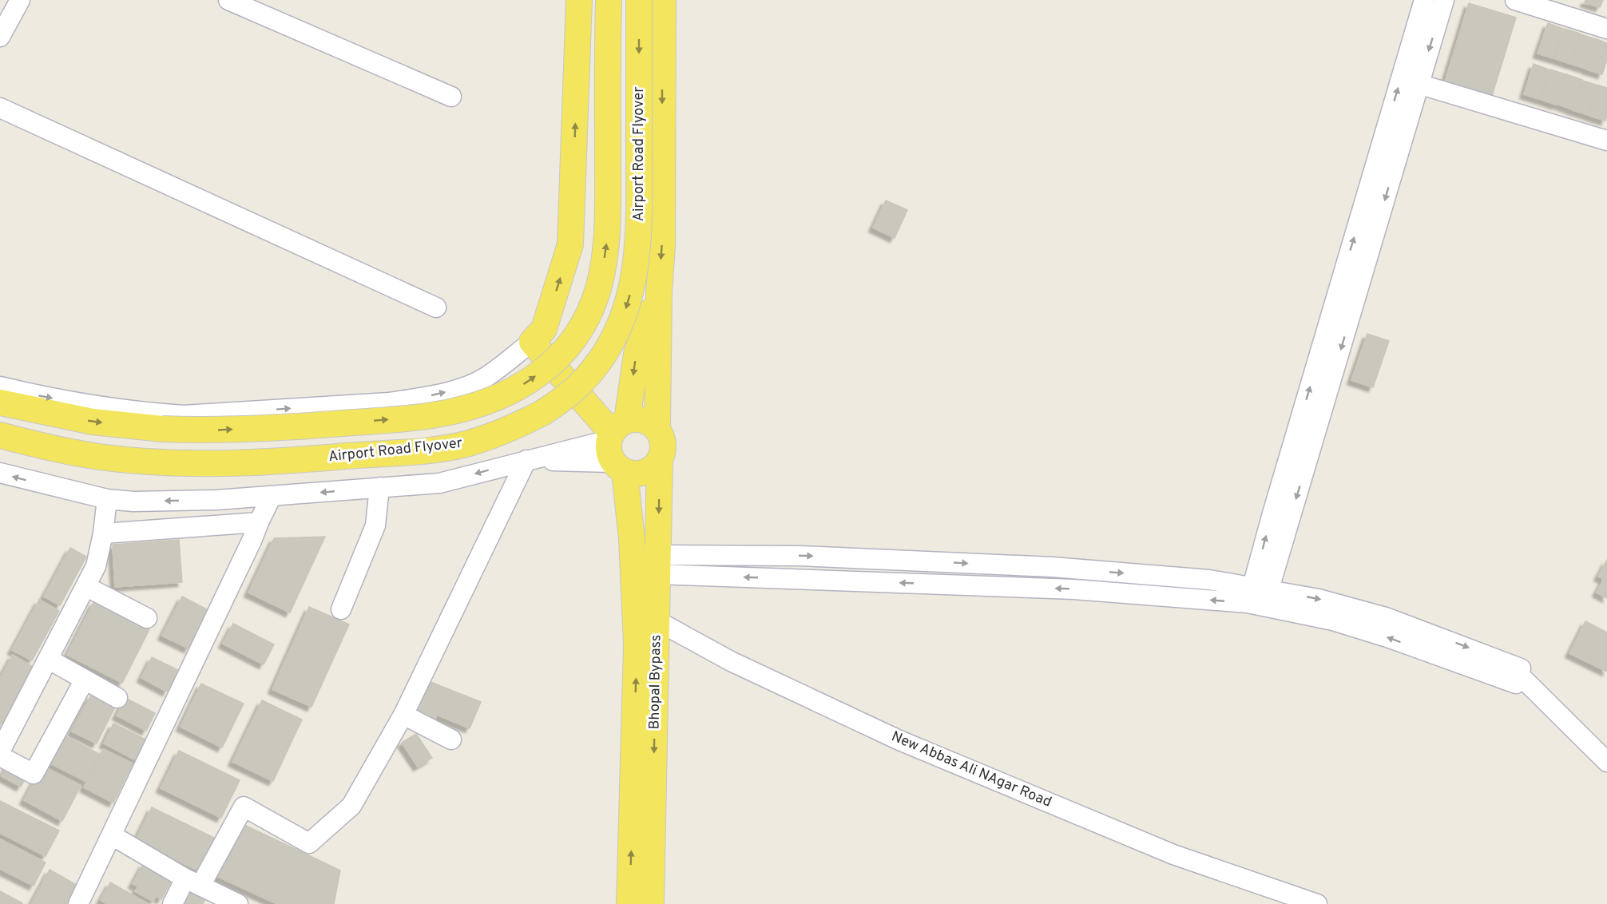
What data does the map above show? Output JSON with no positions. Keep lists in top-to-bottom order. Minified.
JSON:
{"streets":{"main road":["Airport Road Flyover","Bhopal Bypass"],"street":["New Abbas Ali NAgar Road"]},"crossings":[["Bhopal Bypass","New Abbas Ali NAgar Road"]]}
